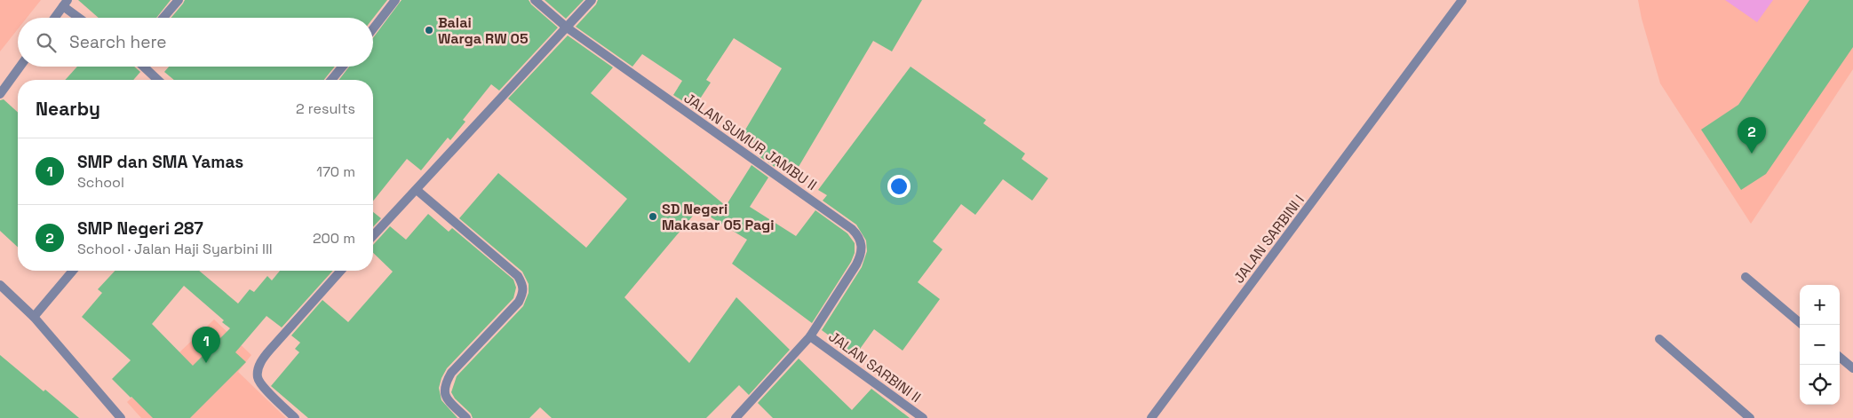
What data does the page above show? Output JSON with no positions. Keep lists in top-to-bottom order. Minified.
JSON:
{"streets":{"street":["JALAN SUMUR JAMBU II","JALAN SARBINI I","JALAN SARBINI II"]},"crossings":[["JALAN SUMUR JAMBU II","JALAN SARBINI II"]],"places":["Balai Warga RW 05","SD Negeri Makasar 05 Pagi"],"page":{"search":"Search here","heading":["Nearby","2 results"],"pins":["2","1"],"list":[{"mark":"1","name":"SMP dan SMA Yamas","note":"School","value":"170 m"},{"mark":"2","name":"SMP Negeri 287","note":"School · Jalan Haji Syarbini III","value":"200 m"}],"map_buttons":["+","−"]}}
